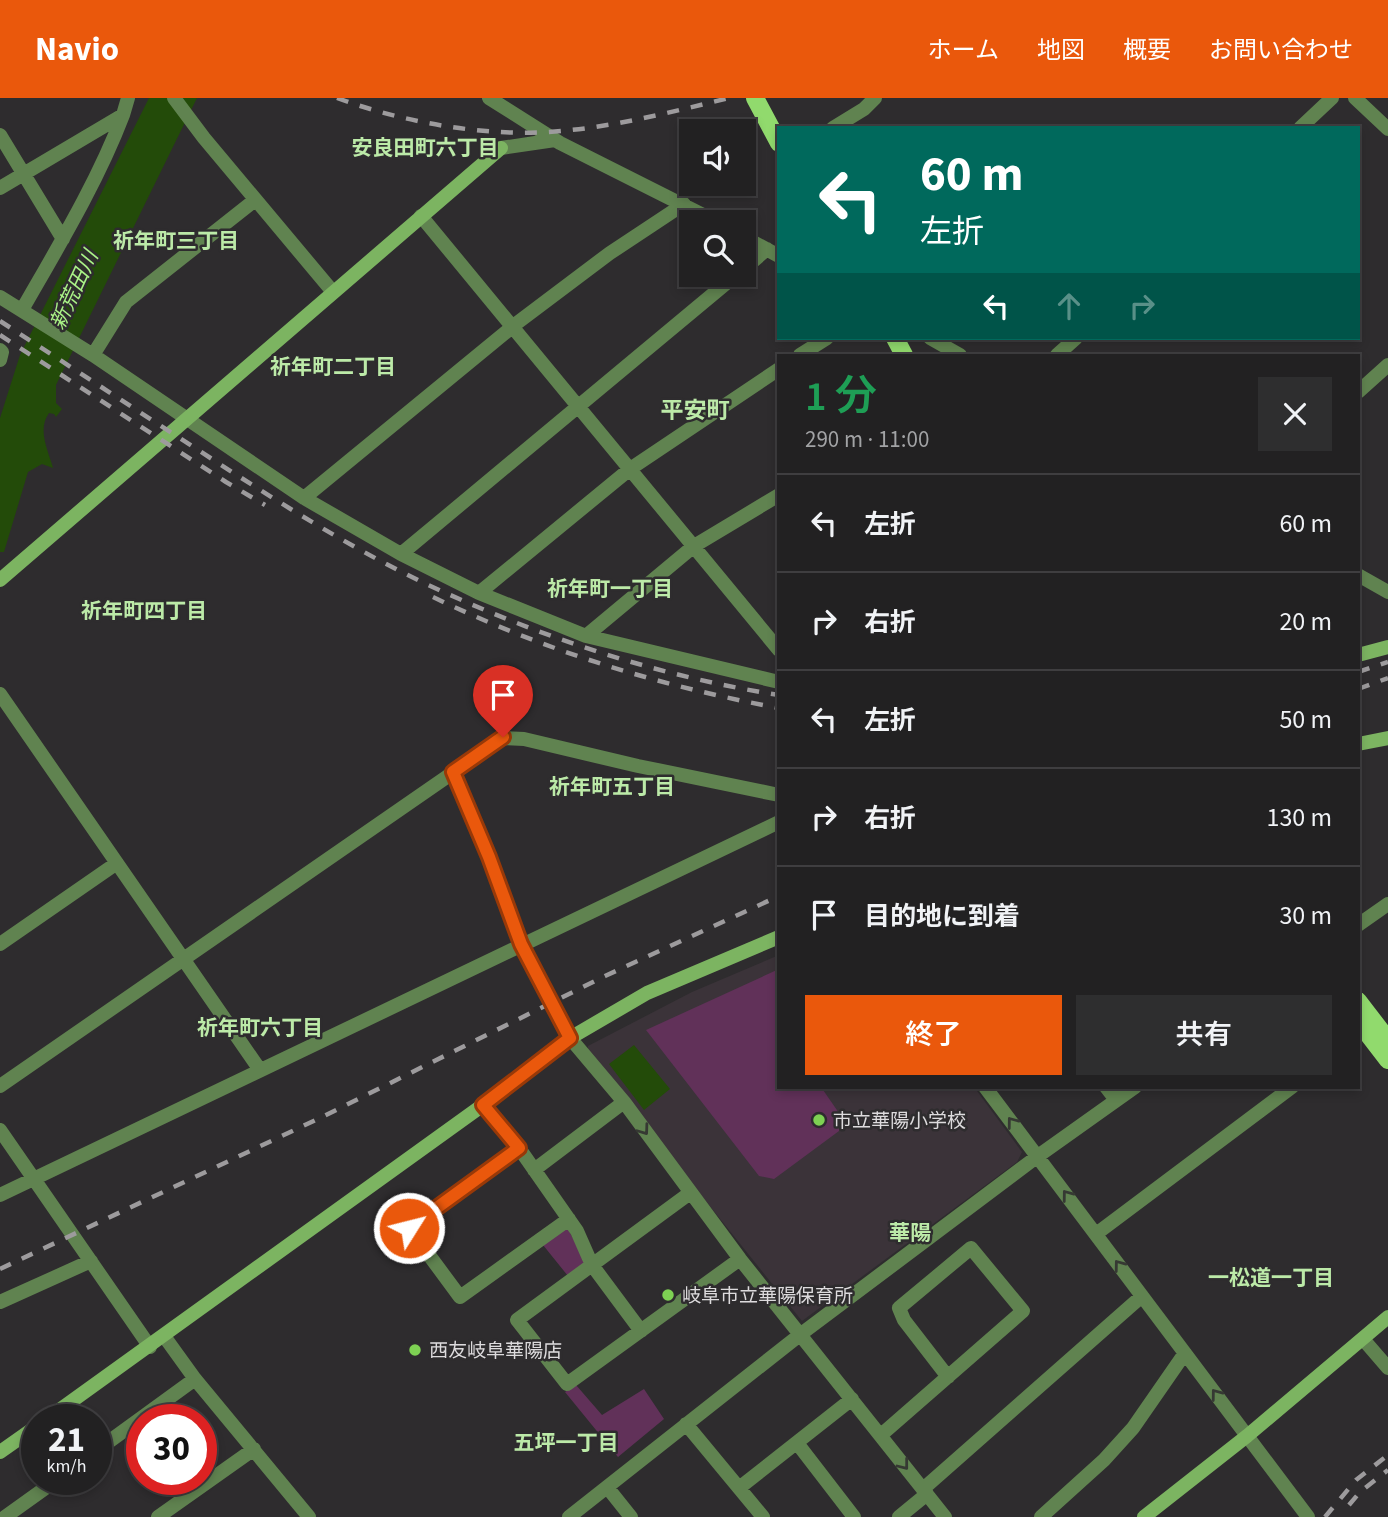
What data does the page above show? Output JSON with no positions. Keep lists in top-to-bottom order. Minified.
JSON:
{"districts":["安良田町六丁目","祈年町三丁目","祈年町二丁目","平安町","祈年町一丁目","祈年町四丁目","祈年町五丁目","祈年町六丁目","華陽","一松道一丁目","五坪一丁目"],"water":["新荒田川"],"places":["市立華陽小学校","岐阜市立華陽保育所","西友岐阜華陽店"],"page":{"header":"Navio","nav":["ホーム","地図","概要","お問い合わせ"],"turn":["60 m","左折"],"heading":["1 分","290 m · 11:00"],"list":[{"name":"左折","value":"60 m"},{"name":"右折","value":"20 m"},{"name":"左折","value":"50 m"},{"name":"右折","value":"130 m"},{"name":"目的地に到着","value":"30 m"}],"buttons":["終了","共有"],"speed":"21 km/h","limit":"30"}}
